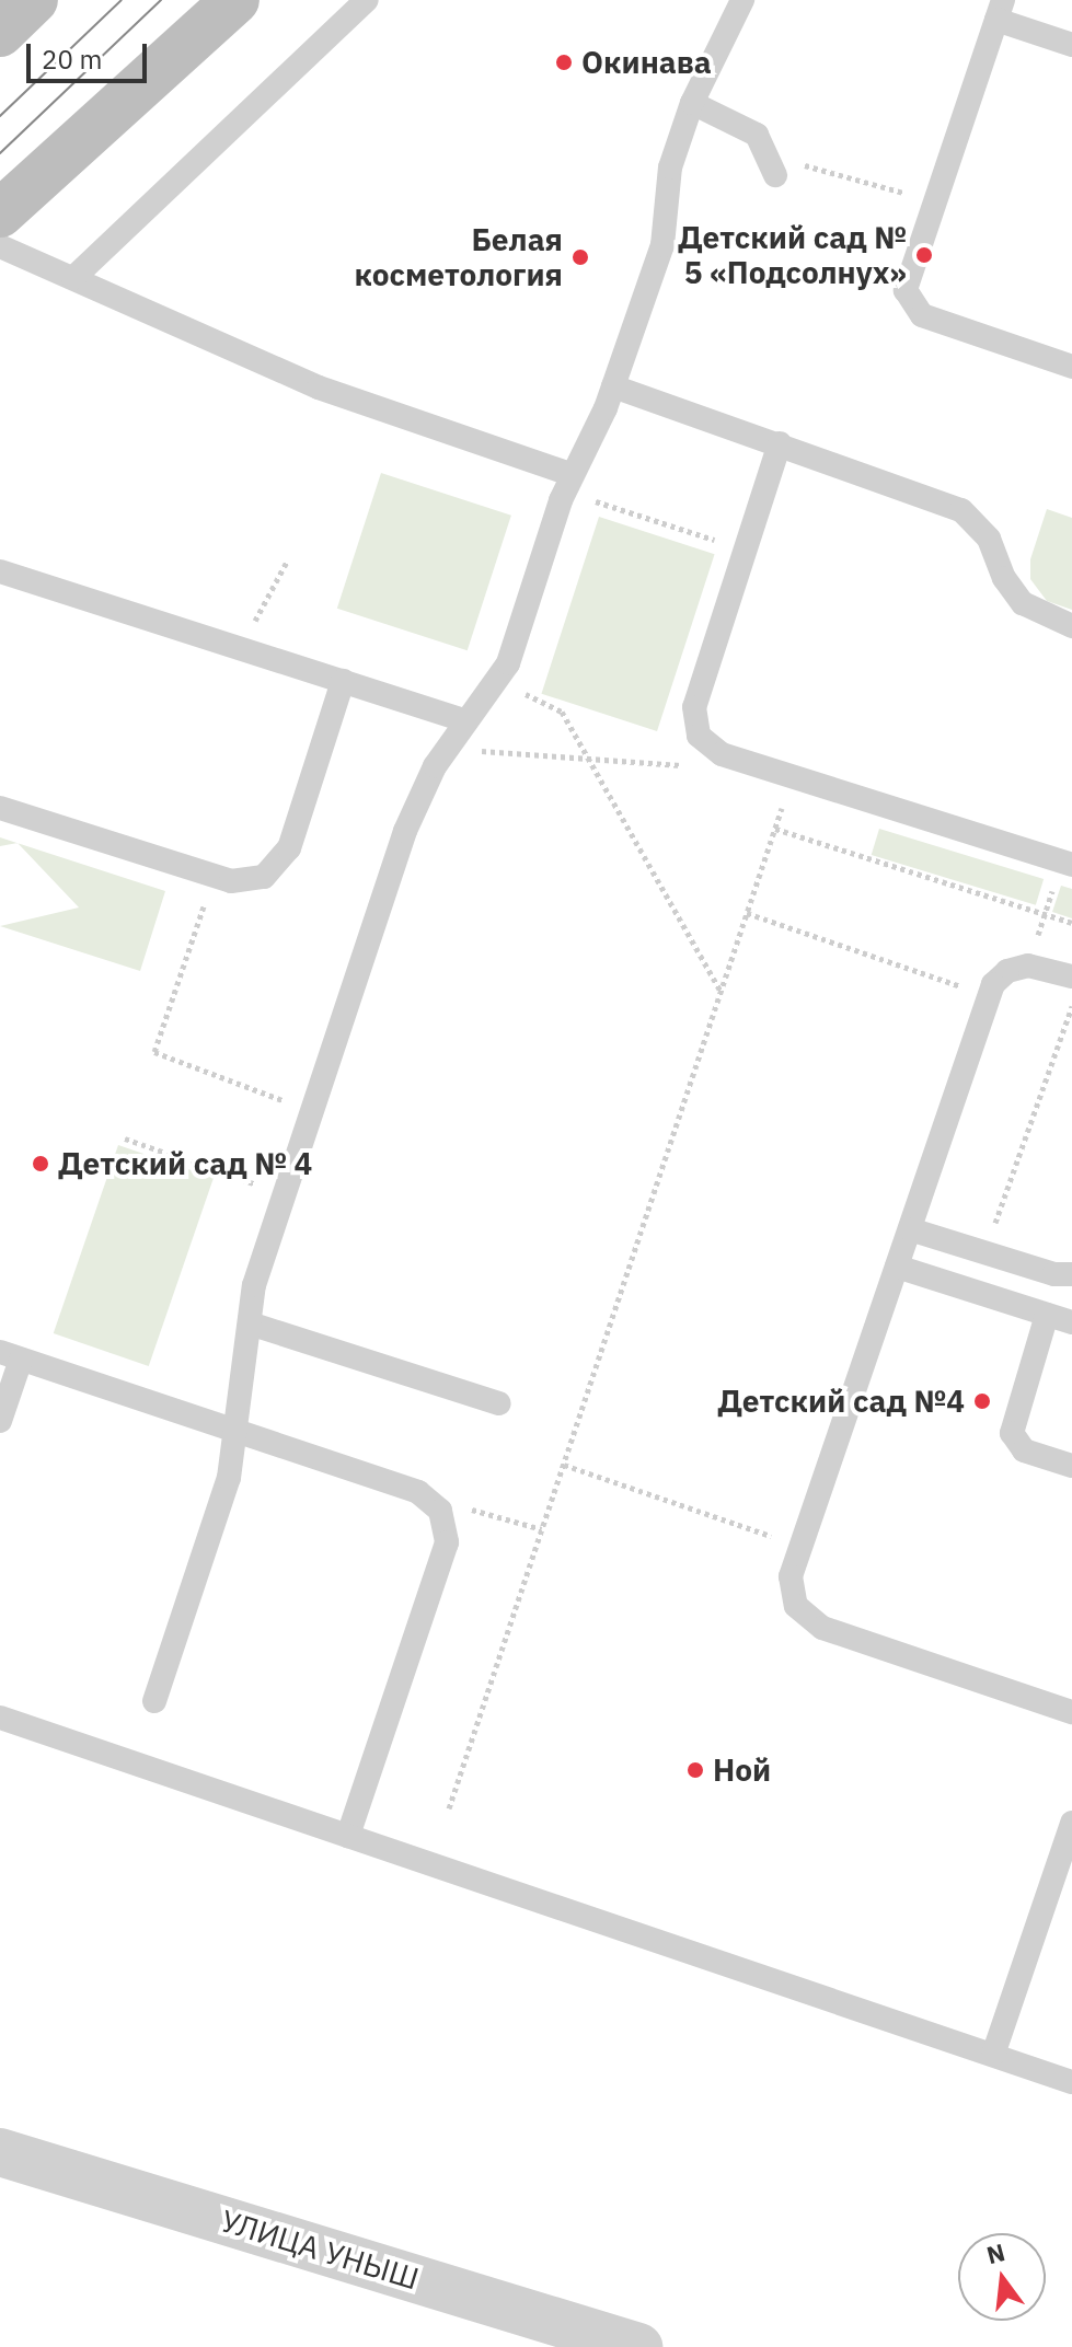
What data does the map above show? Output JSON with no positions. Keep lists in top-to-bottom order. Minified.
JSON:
{"streets":{"street":["УЛИЦА УНЫШ"]},"places":["Окинава","Детский сад № 5 «Подсолнух»","Белая косметология","Детский сад № 4","Детский сад №4","Ной"],"scale_bar":"20 m","north":"top"}
